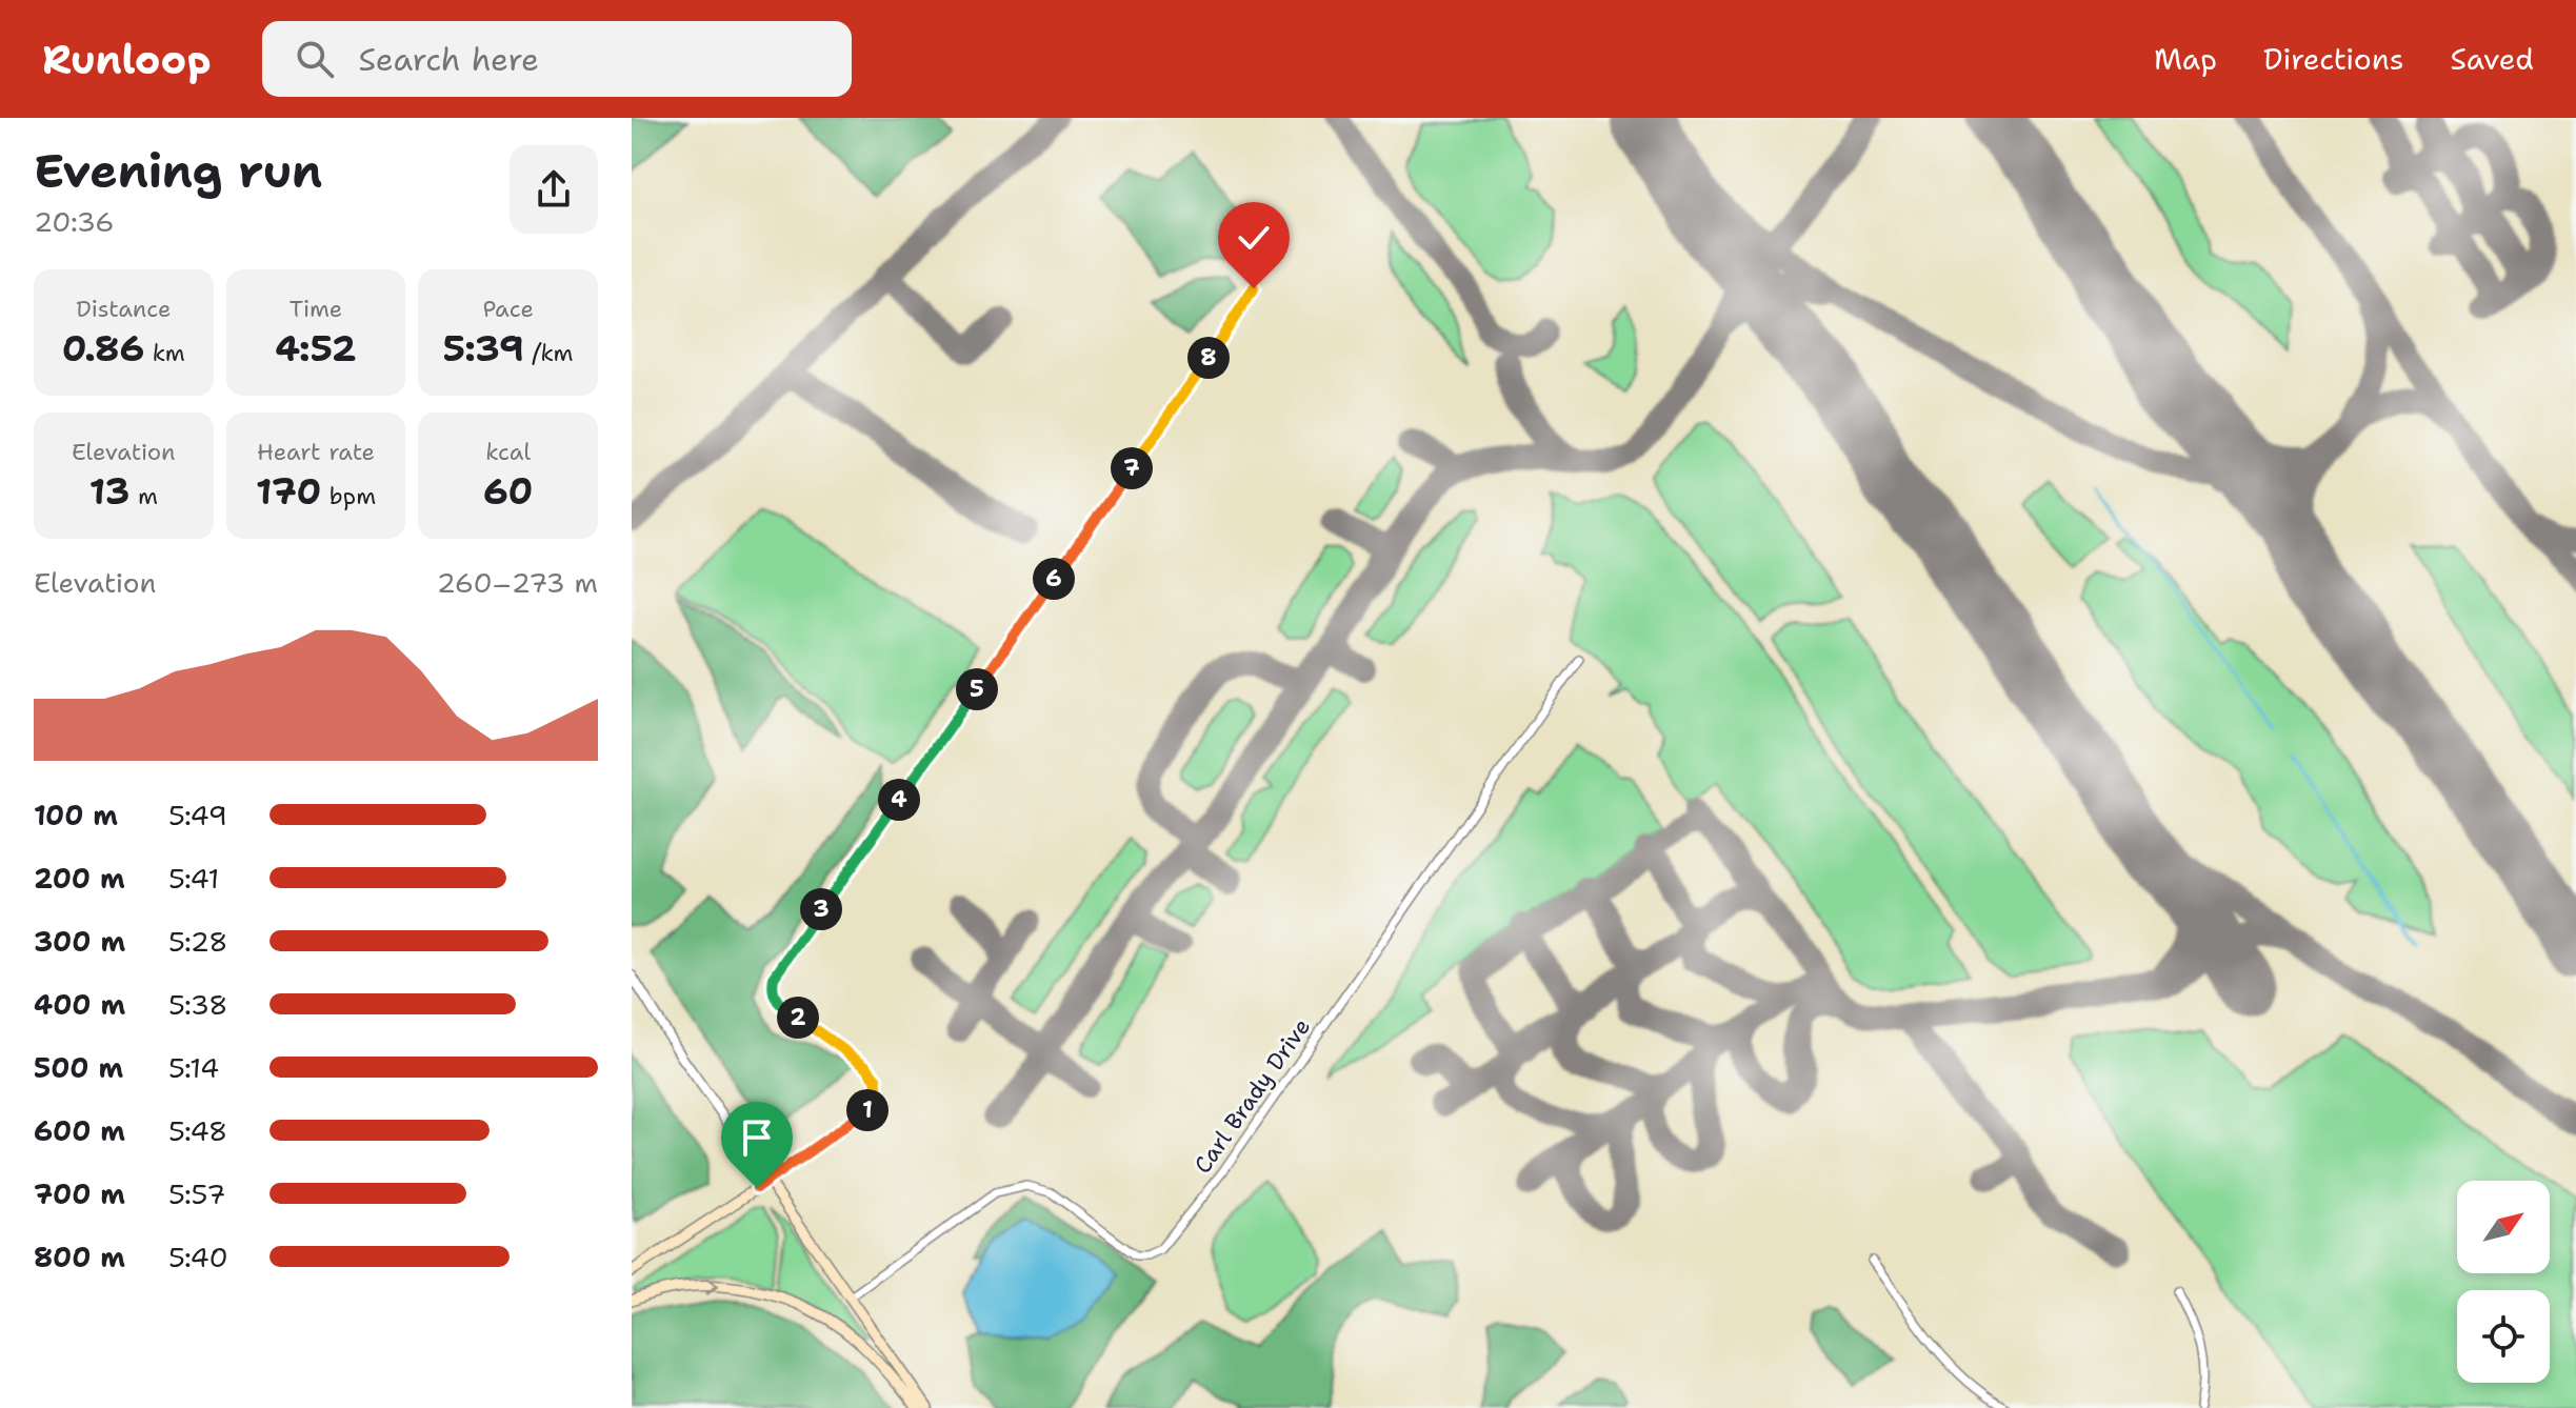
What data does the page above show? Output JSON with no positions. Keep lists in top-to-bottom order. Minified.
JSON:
{"streets":{"street":["Carl Brady Drive"]},"north":"top right","page":{"header":"Runloop","search":"Search here","nav":["Map","Directions","Saved"],"heading":["Evening run","20:36"],"stats":[["Distance","0.86 km"],["Time","4:52"],["Pace","5:39 /km"],["Elevation","13 m"],["Heart rate","170 bpm"],["kcal","60"]],"pins":["8","7","6","5","4","3","2","1"],"chart":["Elevation","260–273 m"],"list":[{"name":"100 m","note":"5:49"},{"name":"200 m","note":"5:41"},{"name":"300 m","note":"5:28"},{"name":"400 m","note":"5:38"},{"name":"500 m","note":"5:14"},{"name":"600 m","note":"5:48"},{"name":"700 m","note":"5:57"},{"name":"800 m","note":"5:40"}]}}
